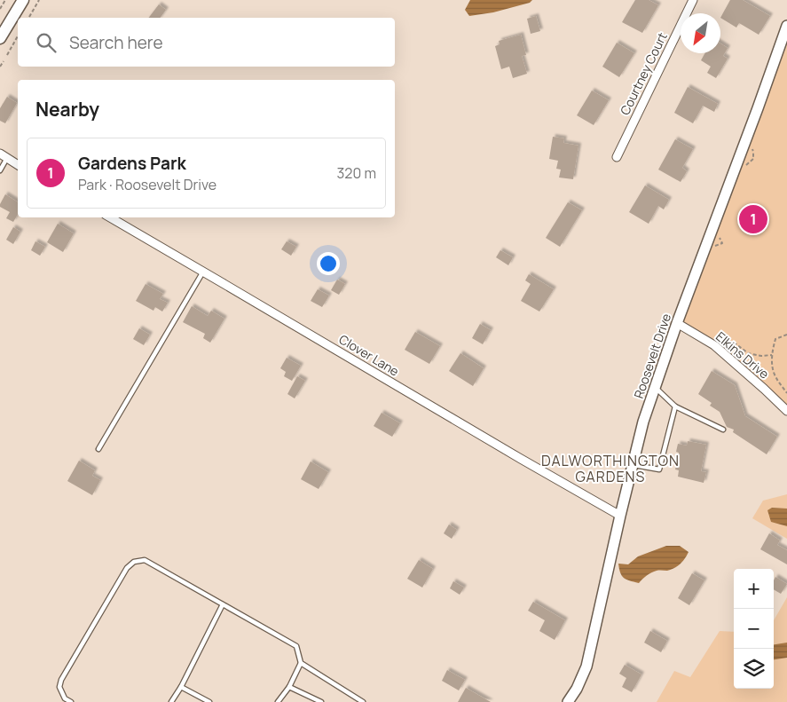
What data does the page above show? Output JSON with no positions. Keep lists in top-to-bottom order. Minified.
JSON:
{"streets":{"street":["Courtney Court","Clover Lane","Elkins Drive","Roosevelt Drive"]},"crossings":[["Clover Lane","Roosevelt Drive"],["Elkins Drive","Roosevelt Drive"]],"districts":["DALWORTHINGTON GARDENS"],"north":"bottom left","page":{"search":"Search here","heading":"Nearby","list":[{"mark":"1","name":"Gardens Park","note":"Park · Roosevelt Drive","value":"320 m"}],"pins":"1","map_buttons":["+","−"]}}
